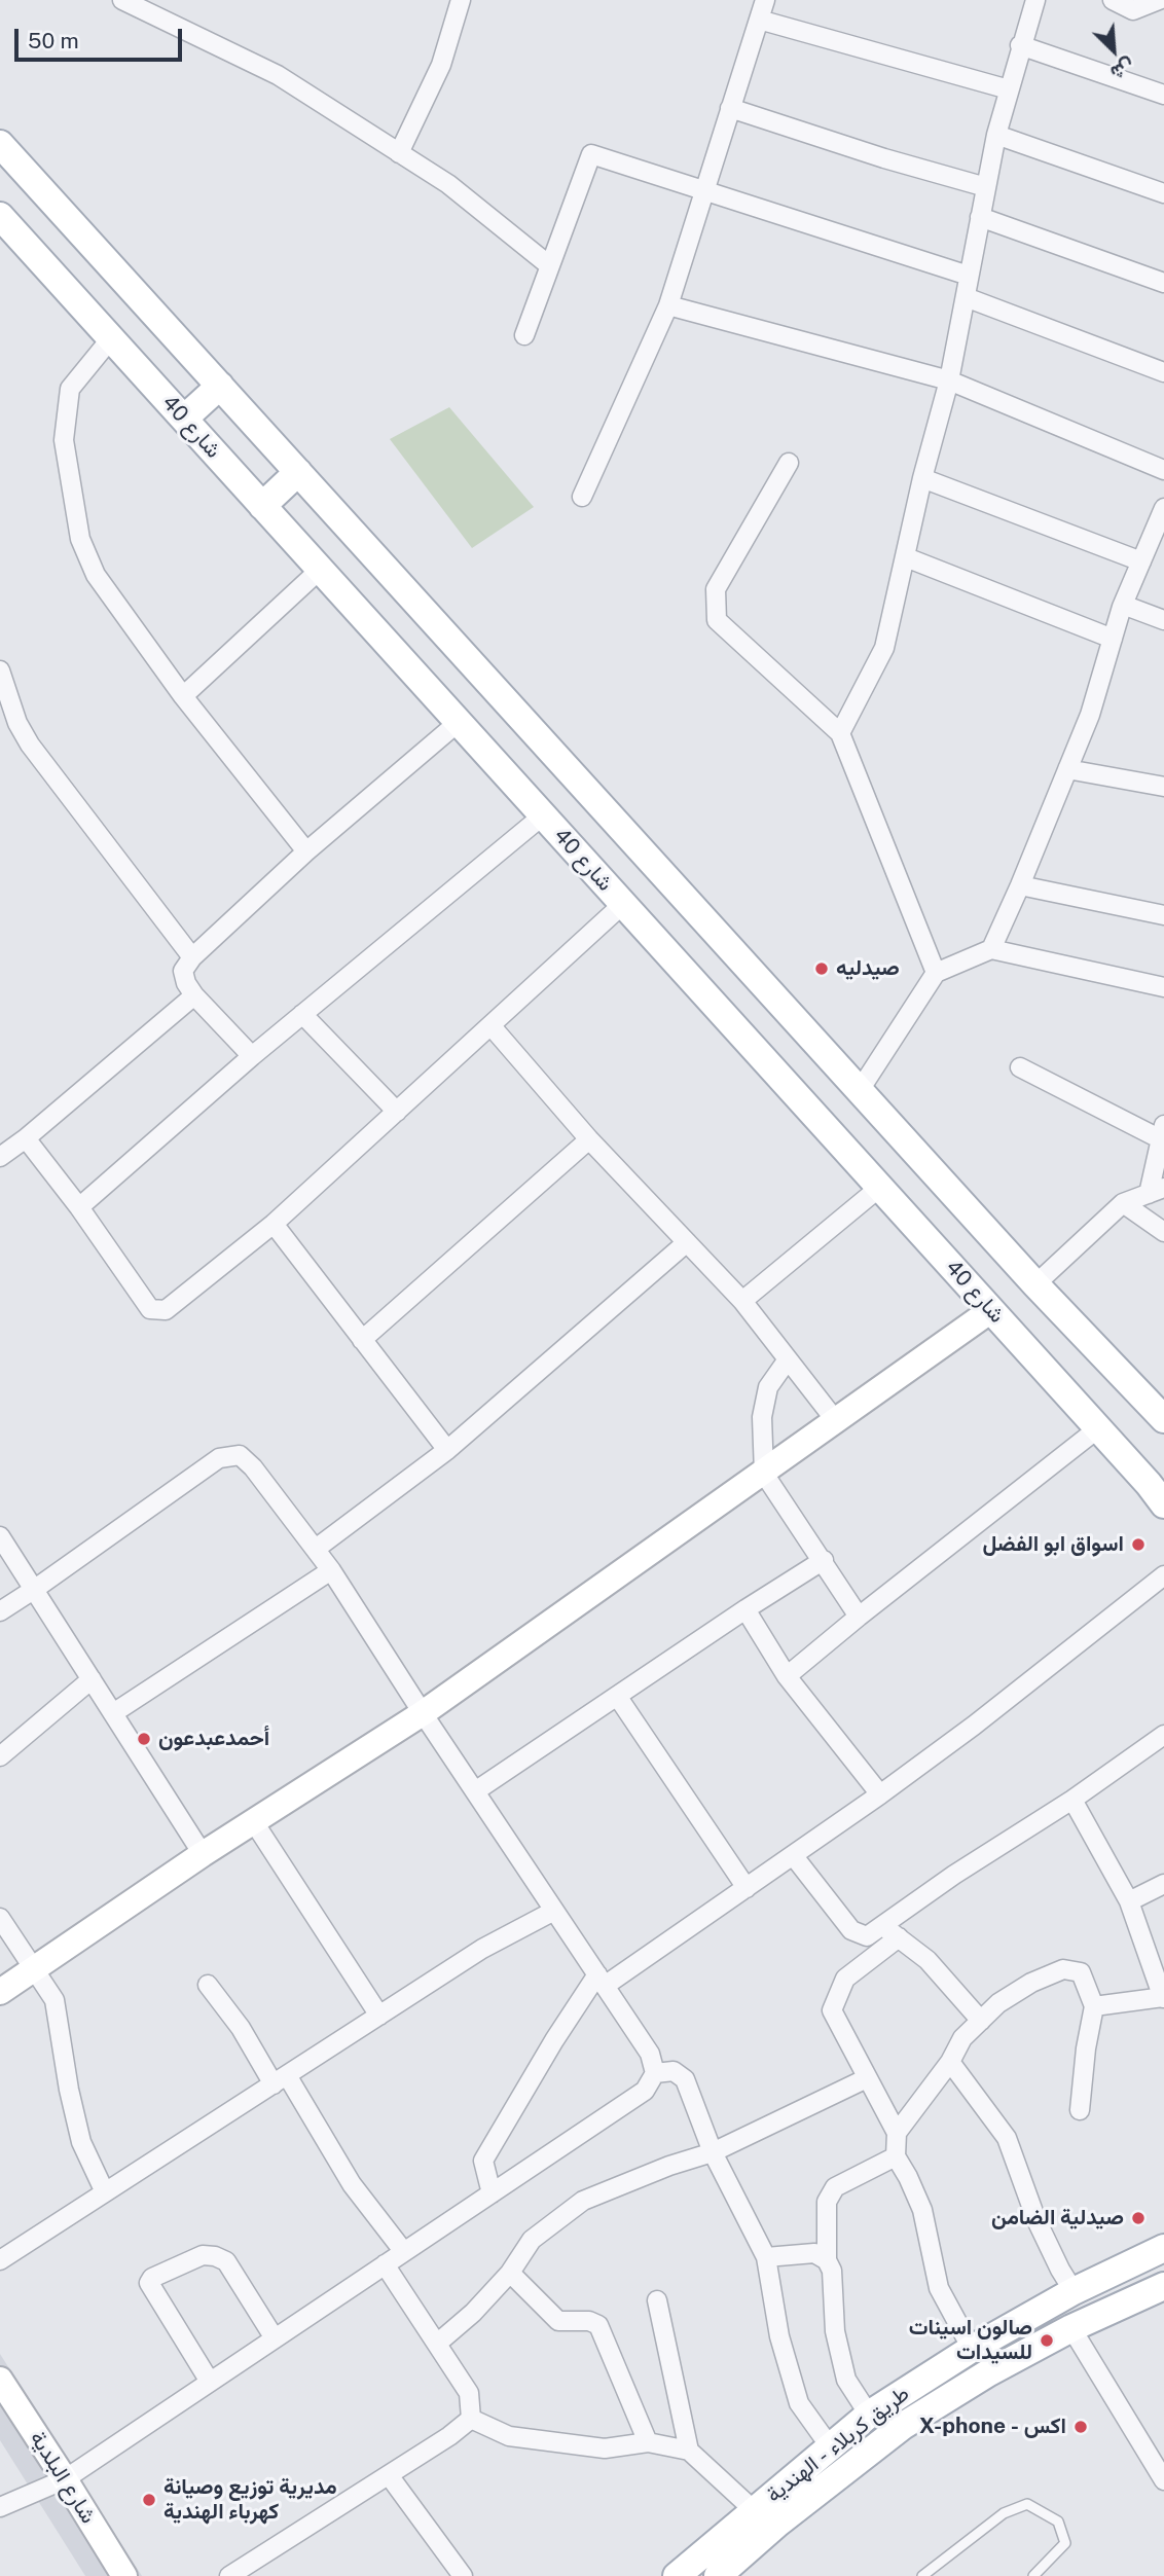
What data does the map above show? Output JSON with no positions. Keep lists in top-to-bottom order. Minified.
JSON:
{"streets":{"main road":["شارع 40","طريق كربلاء - الهندية"],"street":["شارع البلدية"]},"places":["صيدليه","اسواق ابو الفضل","أحمدعبدعون","صيدلية الضامن","صالون اسينات للسيدات","X-phone - اكس","مديرية توزيع وصيانة كهرباء الهندية"],"scale_bar":"50 m","north":"bottom right"}
